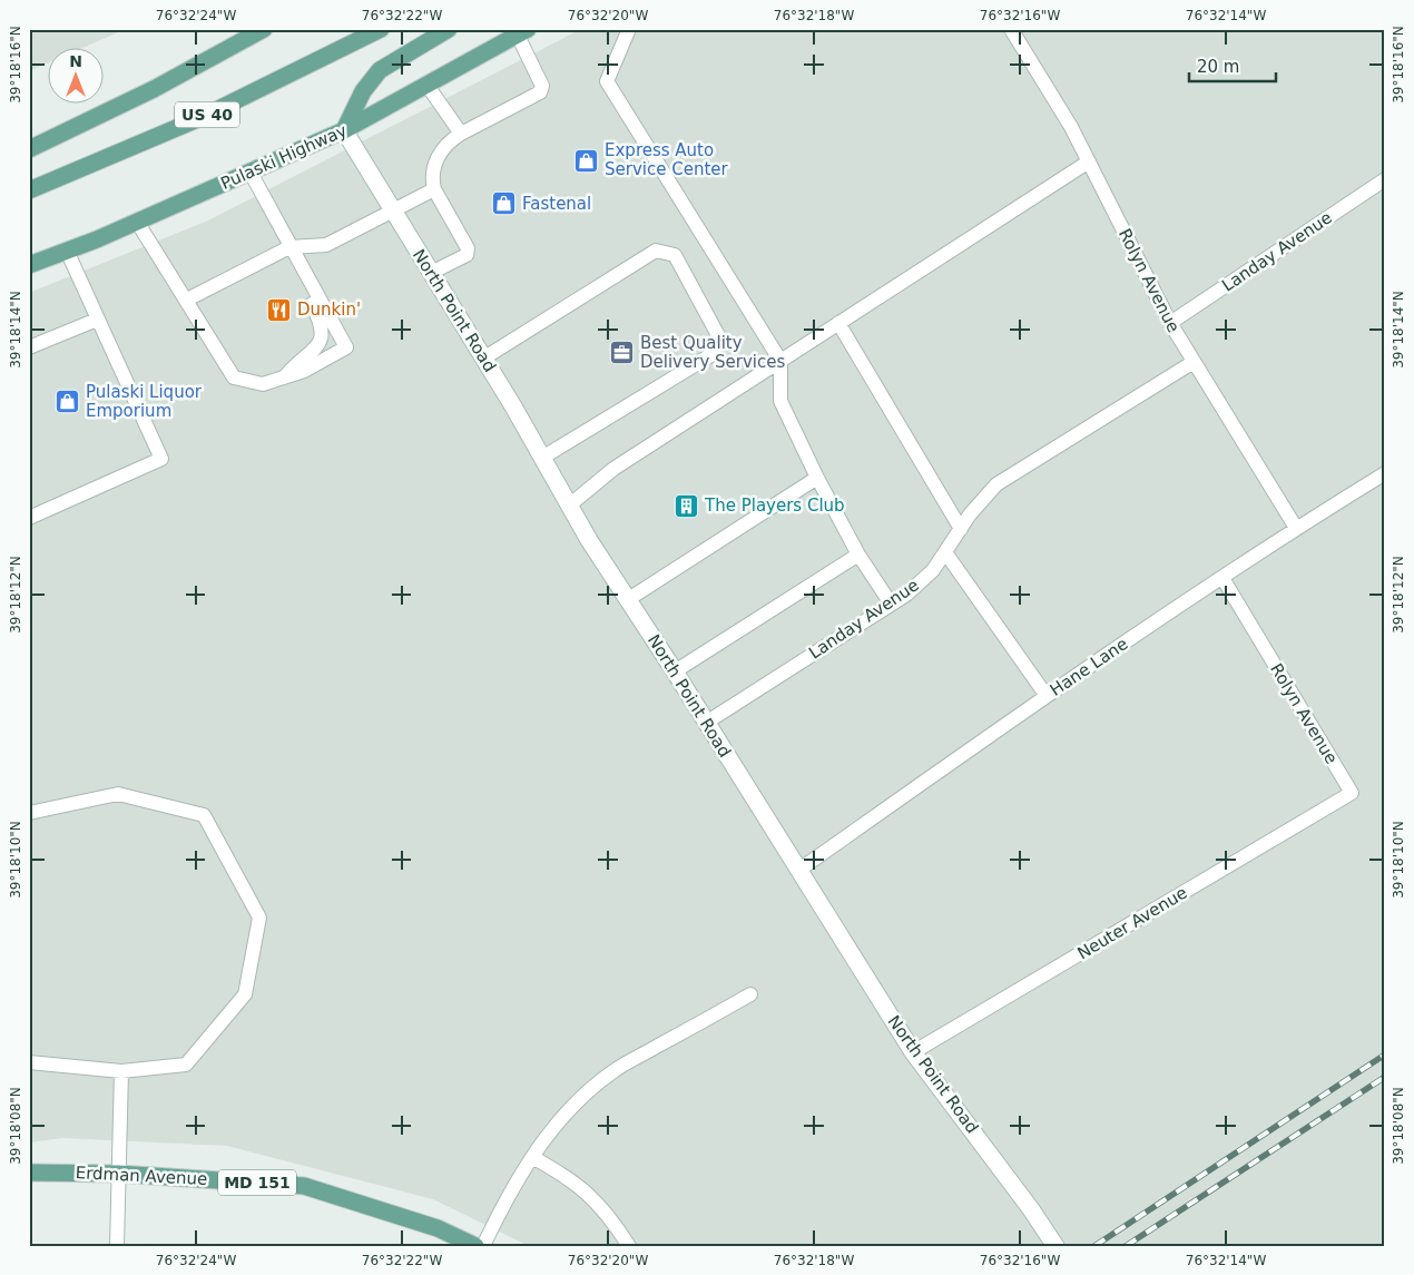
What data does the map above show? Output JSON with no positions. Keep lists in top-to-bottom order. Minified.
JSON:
{"streets":{"main road":["US 40","Pulaski Highway","Erdman Avenue","MD 151"],"street":["North Point Road"],"lane":["Landay Avenue","Rolyn Avenue","Hane Lane","Neuter Avenue"]},"crossings":[["Pulaski Highway","North Point Road"],["Landay Avenue","Rolyn Avenue"],["Landay Avenue","North Point Road"],["Rolyn Avenue","Hane Lane"],["Rolyn Avenue","Neuter Avenue"],["North Point Road","Hane Lane"],["North Point Road","Neuter Avenue"]],"places":{"shop":["Express Auto Service Center","Fastenal","Pulaski Liquor Emporium"],"restaurant":["Dunkin'"],"office":["Best Quality Delivery Services"],"building":["The Players Club"]},"scale_bar":"20 m","north":"top","coordinates":["76°32'24\"W","76°32'22\"W","76°32'20\"W","76°32'18\"W","76°32'16\"W","76°32'14\"W","39°18'16\"N","39°18'14\"N","39°18'12\"N","39°18'10\"N","39°18'08\"N"]}
